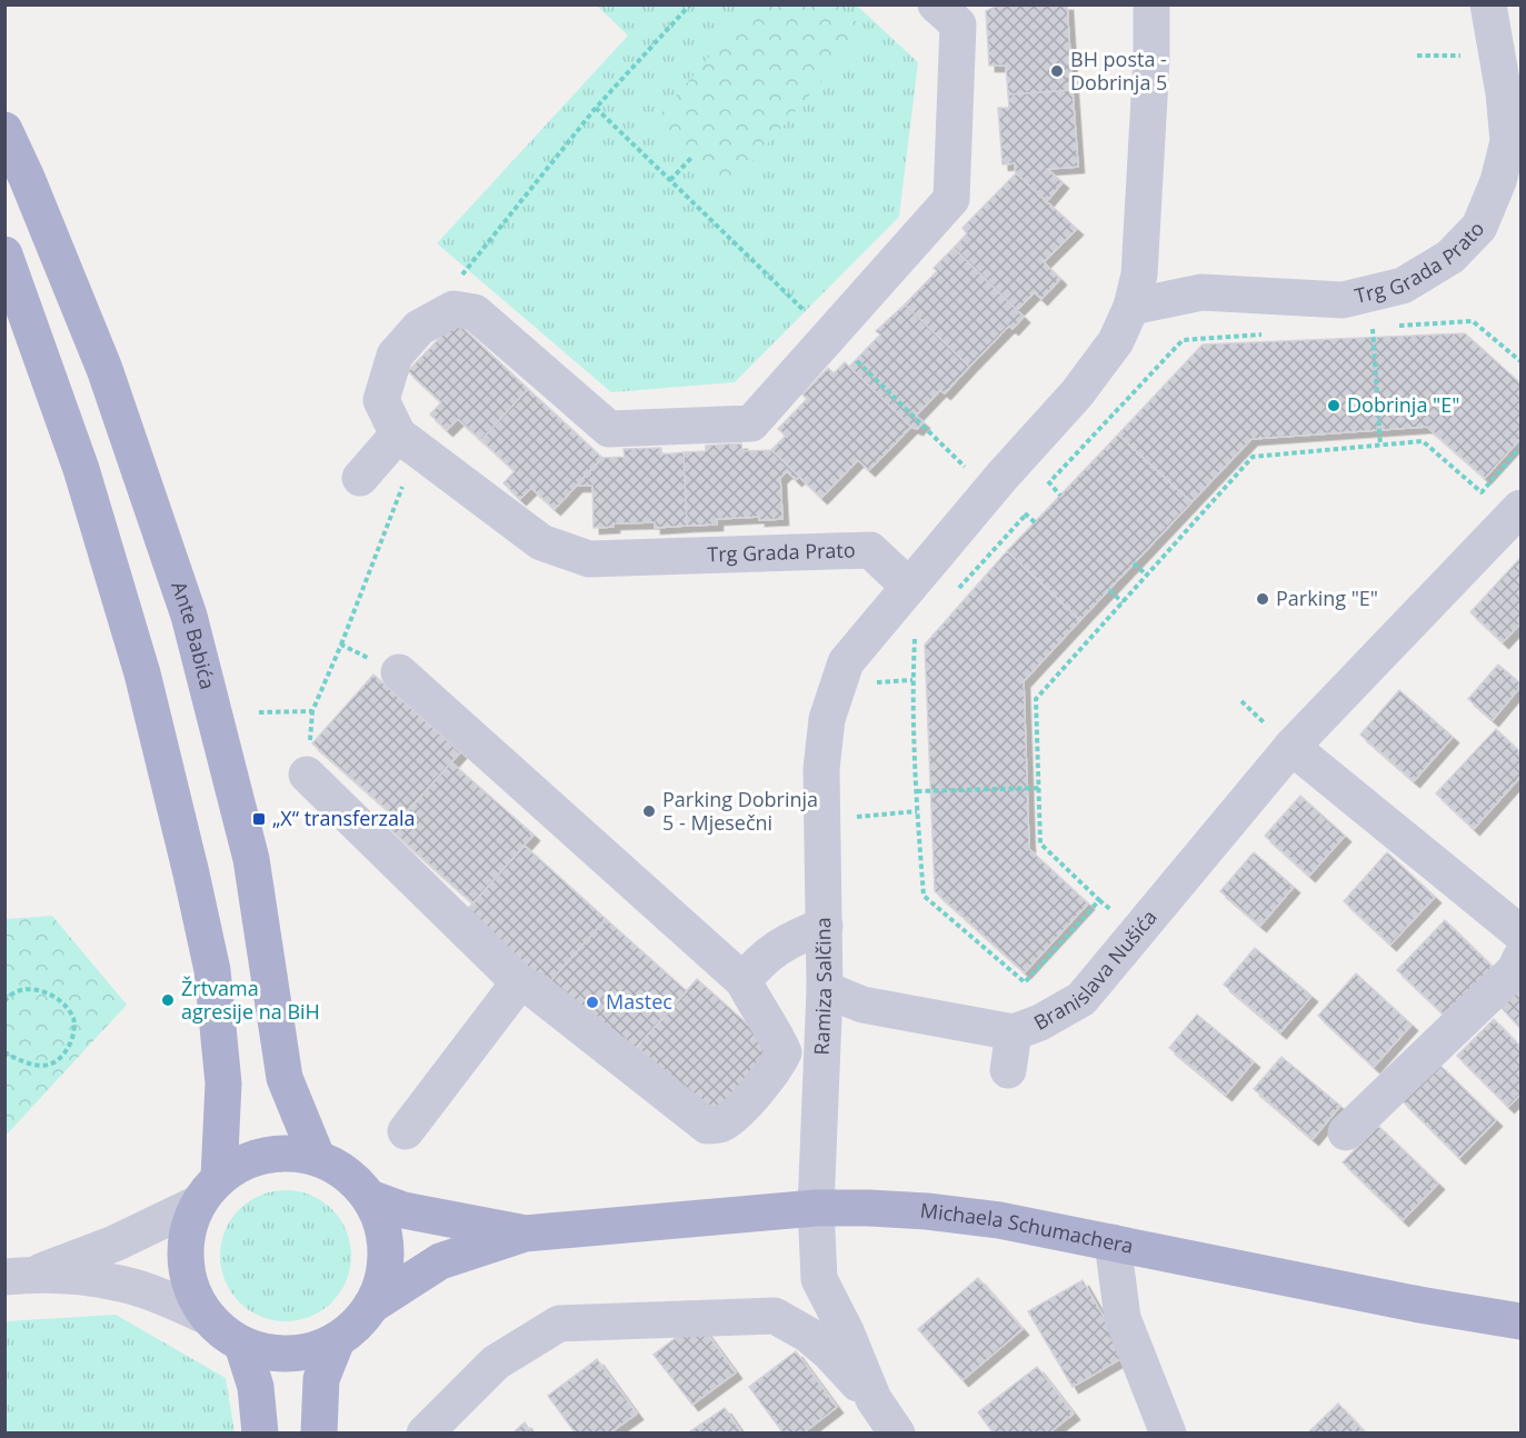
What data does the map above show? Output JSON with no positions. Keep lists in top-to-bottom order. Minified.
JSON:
{"streets":{"main road":["Ante Babića","Michaela Schumachera"],"street":["Trg Grada Prato","Branislava Nušića","Ramiza Salčina"]},"crossings":[["Trg Grada Prato","Ramiza Salčina"],["Branislava Nušića","Ramiza Salčina"],["Ramiza Salčina","Michaela Schumachera"]],"places":{"other":["BH posta - Dobrinja 5","Dobrinja \"E\"","Parking \"E\"","Parking Dobrinja 5 - Mjesečni","Žrtvama agresije na BiH","Mastec"],"transit":["„X“ transferzala"]}}
